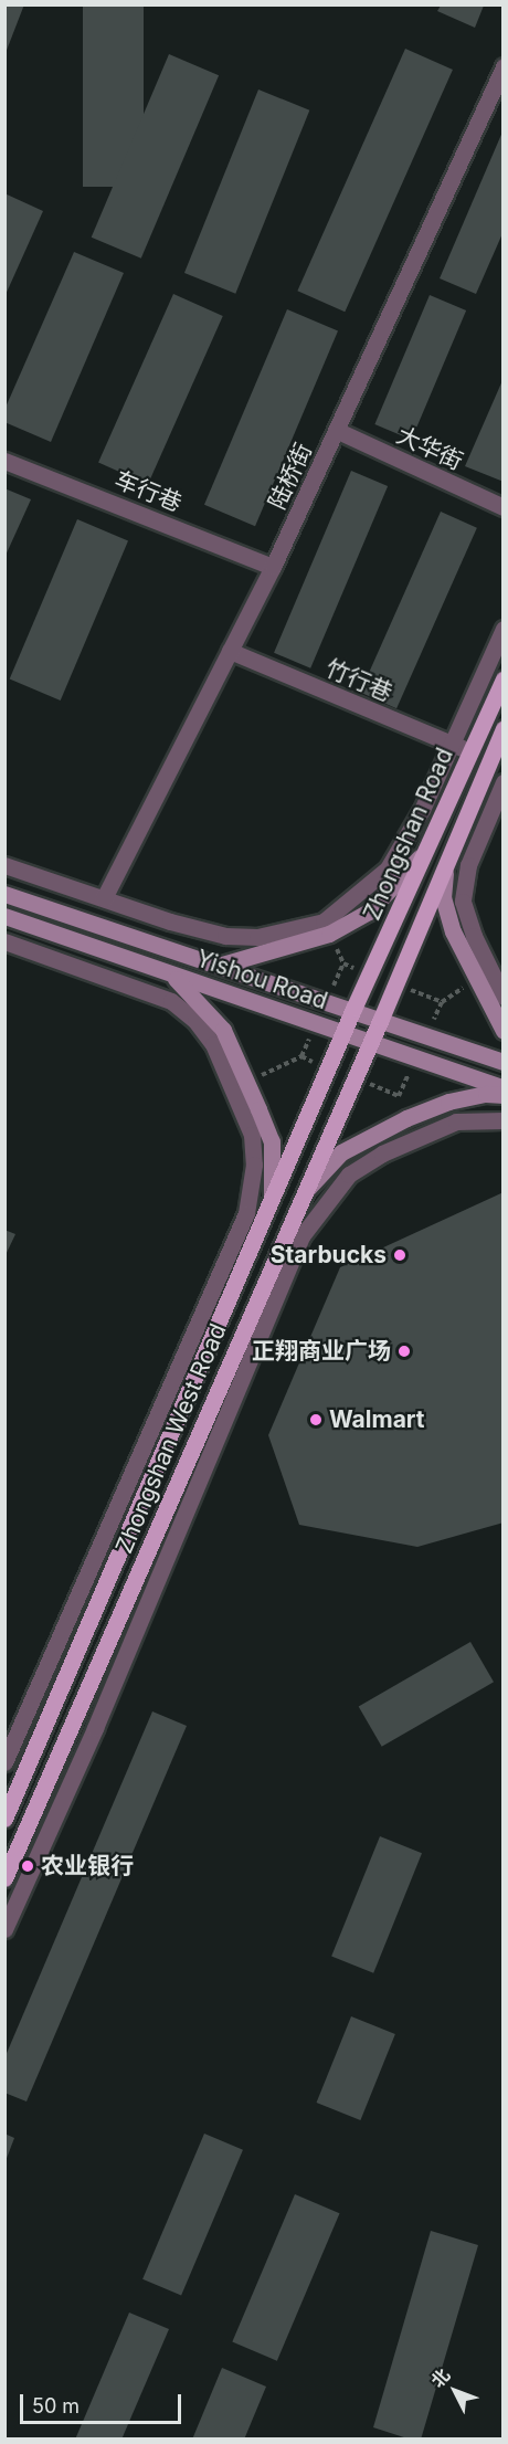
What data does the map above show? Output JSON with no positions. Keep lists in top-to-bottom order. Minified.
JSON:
{"streets":{"main road":["Zhongshan Road","Yishou Road","Zhongshan West Road"],"street":["大华街","陆桥街","车行巷","竹行巷"]},"crossings":[["大华街","陆桥街"],["陆桥街","车行巷"],["陆桥街","竹行巷"],["竹行巷","Zhongshan Road"],["Zhongshan Road","Yishou Road"],["Zhongshan Road","Zhongshan West Road"],["Yishou Road","Zhongshan West Road"]],"places":["Starbucks","正翔商业广场","Walmart","农业银行"],"scale_bar":"50 m","north":"top left"}
